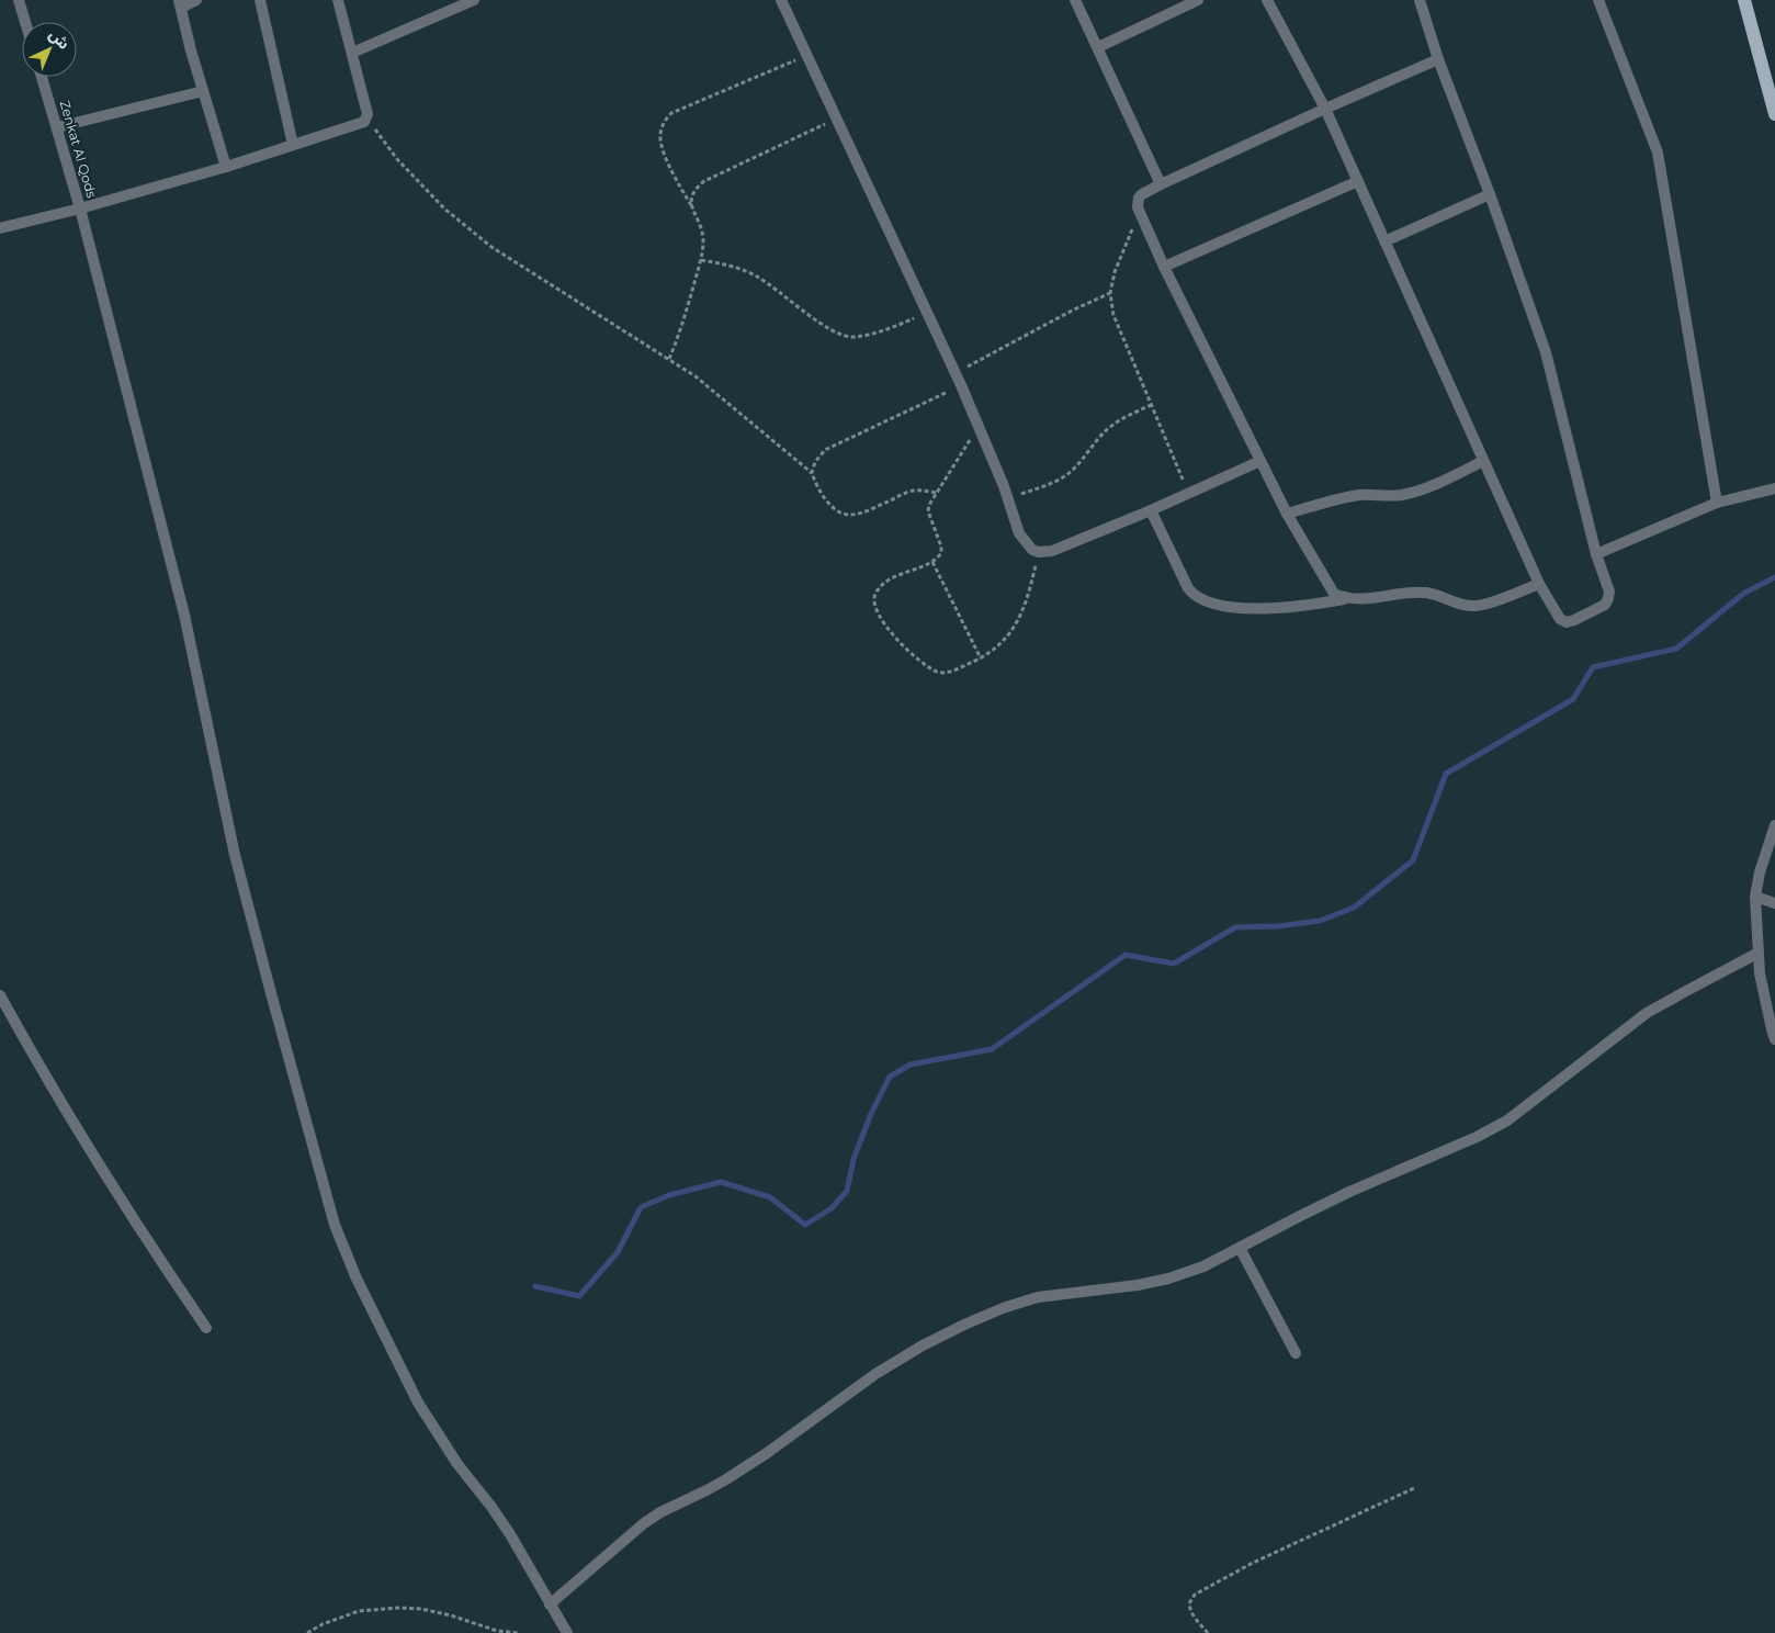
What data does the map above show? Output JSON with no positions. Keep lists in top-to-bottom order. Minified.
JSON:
{"streets":{"street":["Zenkat Al Qods"]},"north":"top right"}
